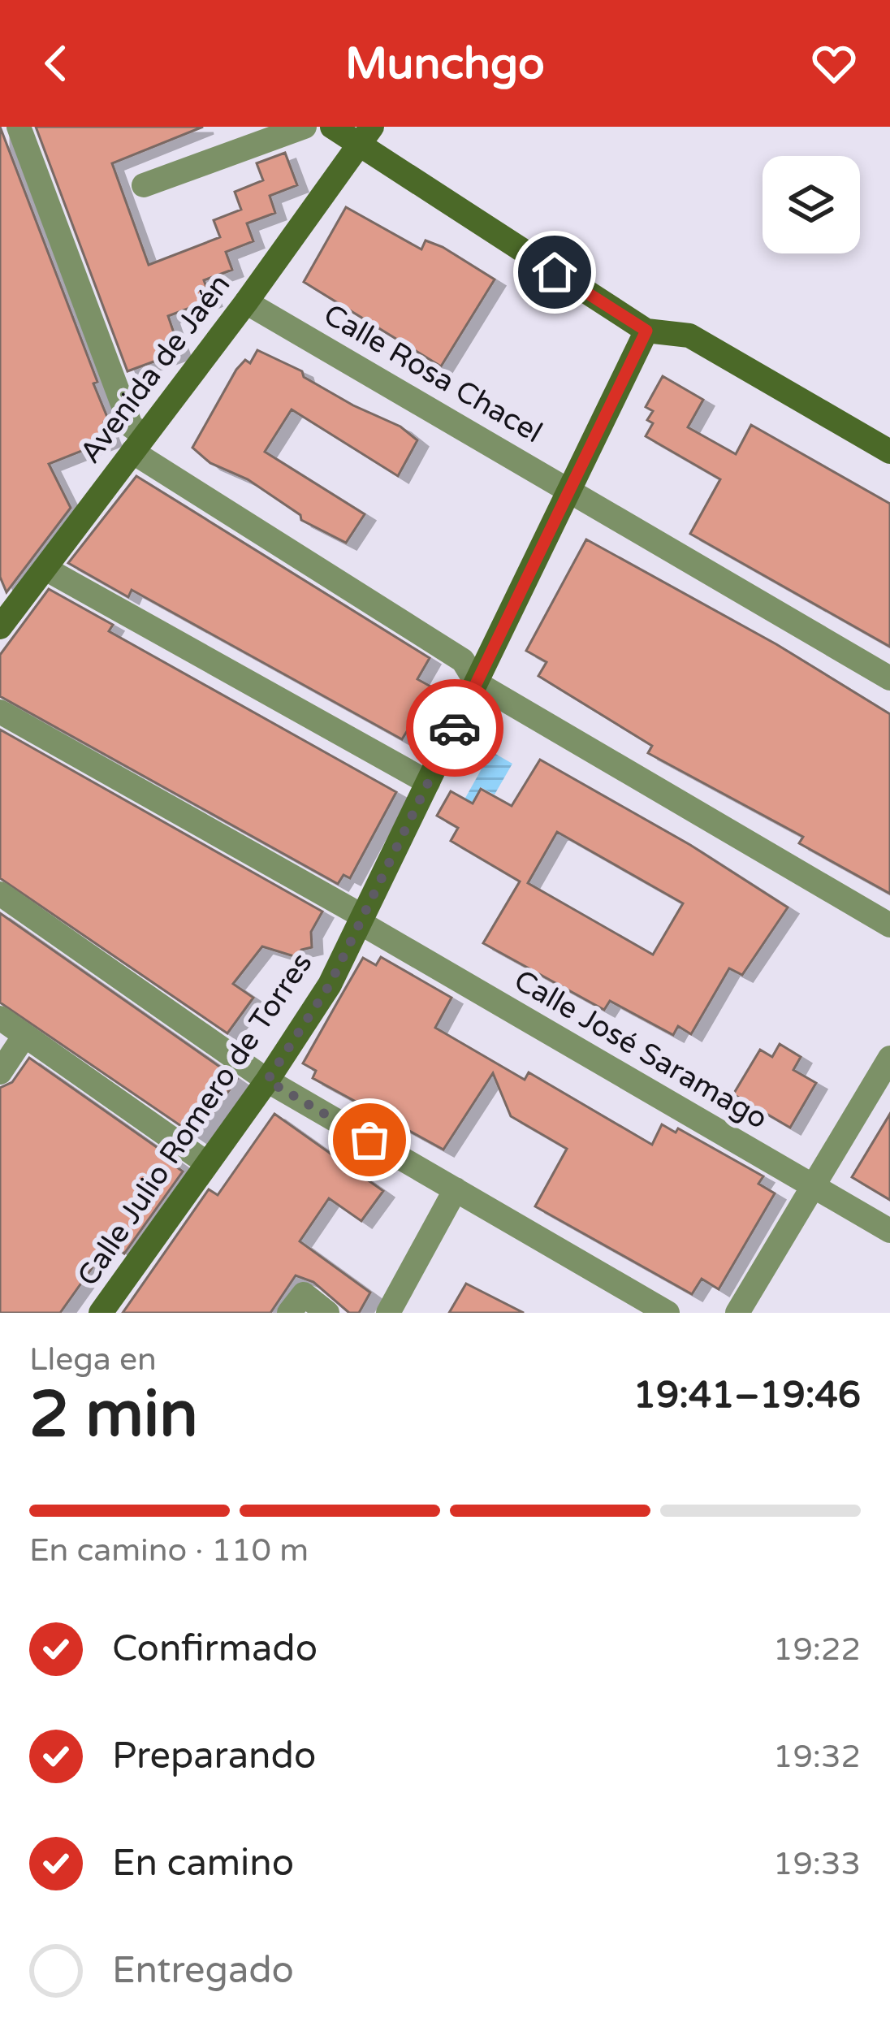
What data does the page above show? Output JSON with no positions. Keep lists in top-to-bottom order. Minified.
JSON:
{"streets":{"street":["Avenida de Jaén","Calle Rosa Chacel","Calle José Saramago","Calle Julio Romero de Torres"]},"crossings":[["Avenida de Jaén","Calle Rosa Chacel"],["Calle Rosa Chacel","Calle Julio Romero de Torres"],["Calle José Saramago","Calle Julio Romero de Torres"]],"page":{"header":"Munchgo","heading":["2 min","Llega en","19:41–19:46"],"bar":"En camino · 110 m","list":[["Confirmado","19:22"],["Preparando","19:32"],["En camino","19:33"],"Entregado"]}}
